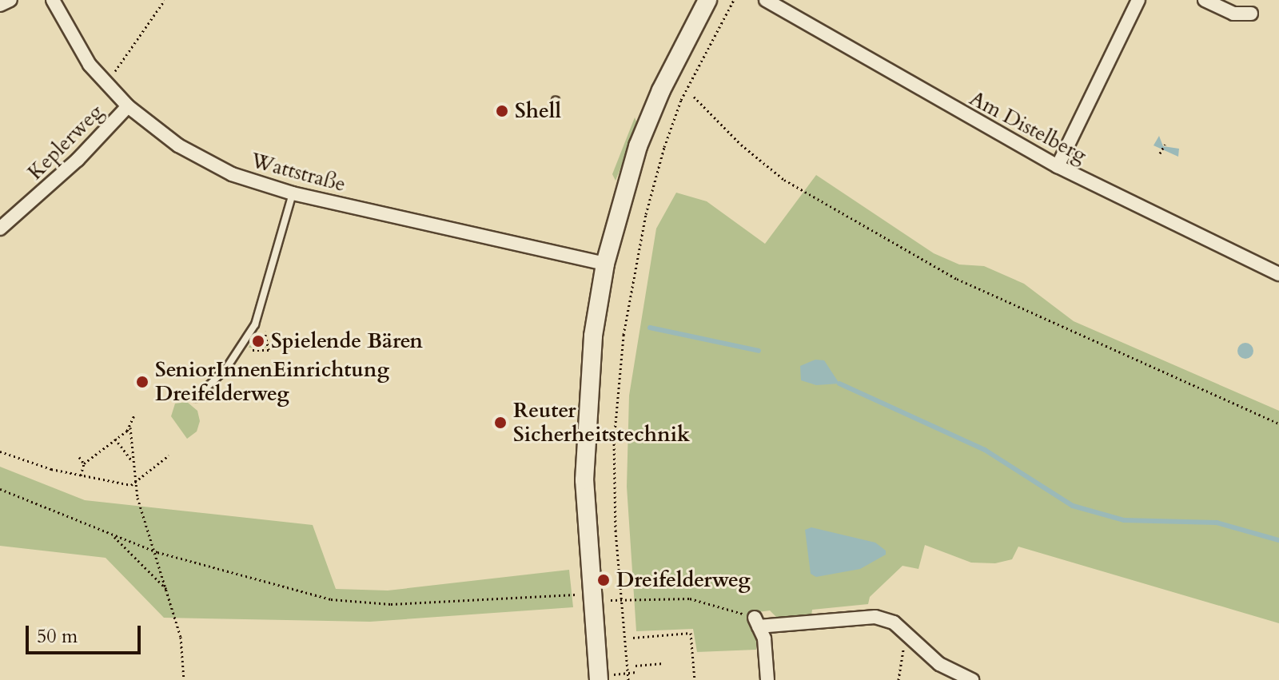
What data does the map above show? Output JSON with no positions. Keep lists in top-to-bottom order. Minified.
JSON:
{"streets":{"street":["Am Distelberg","Keplerweg","Wattstraße"]},"crossings":[["Keplerweg","Wattstraße"]],"places":["Shell","Spielende Bären","SeniorInnenEinrichtung Dreifelderweg","Reuter Sicherheitstechnik","Dreifelderweg"],"scale_bar":"50 m"}
